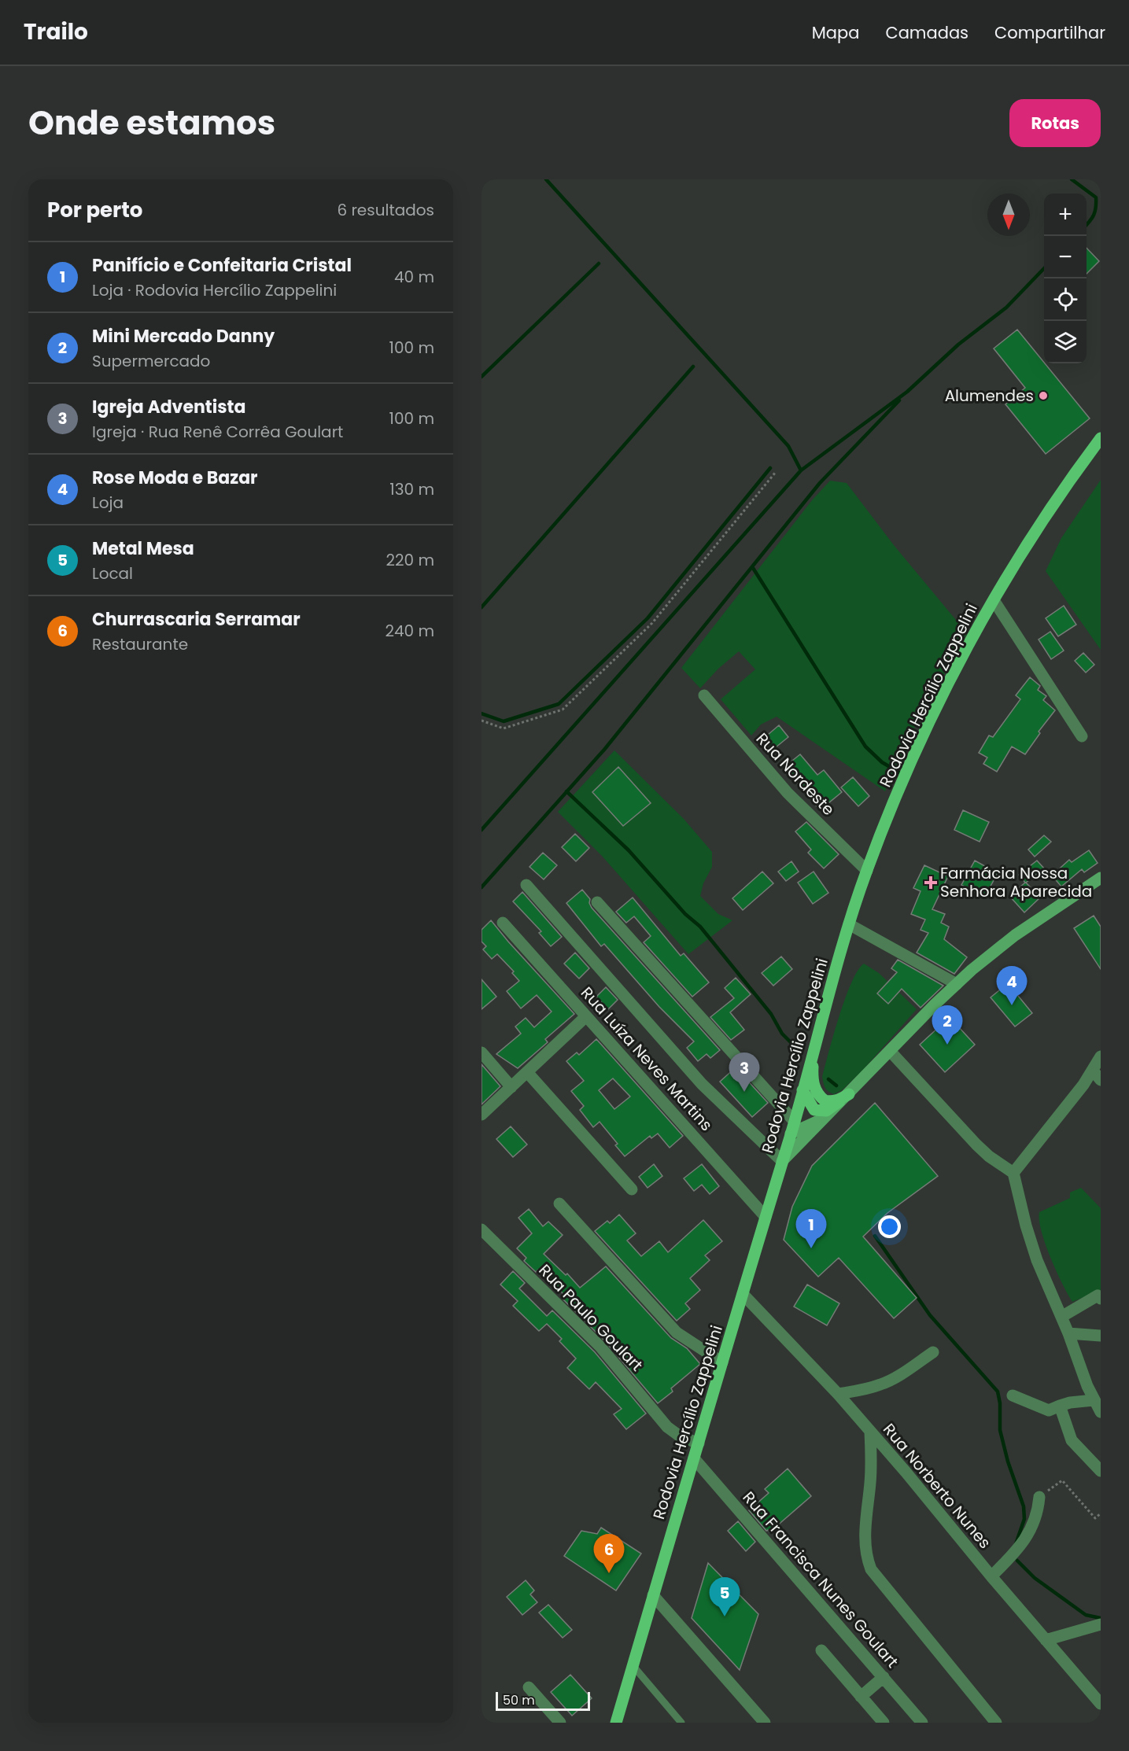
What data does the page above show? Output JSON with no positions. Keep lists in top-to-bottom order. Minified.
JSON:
{"streets":{"main road":["Rodovia Hercílio Zappelini"],"street":["Rua Nordeste","Rua Luíza Neves Martins","Rua Paulo Goulart","Rua Norberto Nunes","Rua Francisca Nunes Goulart"]},"crossings":[["Rodovia Hercílio Zappelini","Rua Nordeste"],["Rodovia Hercílio Zappelini","Rua Luíza Neves Martins"],["Rodovia Hercílio Zappelini","Rua Paulo Goulart"],["Rodovia Hercílio Zappelini","Rua Norberto Nunes"],["Rodovia Hercílio Zappelini","Rua Francisca Nunes Goulart"]],"places":{"other":["Alumendes"],"health":["Farmácia Nossa Senhora Aparecida"]},"scale_bar":"50 m","north":"bottom","page":{"header":"Trailo","nav":["Mapa","Camadas","Compartilhar"],"title":"Onde estamos","buttons":"Rotas","heading":["Por perto","6 resultados"],"map_buttons":["+","−"],"list":[{"mark":"1","name":"Panifício e Confeitaria Cristal","note":"Loja · Rodovia Hercílio Zappelini","value":"40 m"},{"mark":"2","name":"Mini Mercado Danny","note":"Supermercado","value":"100 m"},{"mark":"3","name":"Igreja Adventista","note":"Igreja · Rua Renê Corrêa Goulart","value":"100 m"},{"mark":"4","name":"Rose Moda e Bazar","note":"Loja","value":"130 m"},{"mark":"5","name":"Metal Mesa","note":"Local","value":"220 m"},{"mark":"6","name":"Churrascaria Serramar","note":"Restaurante","value":"240 m"}],"pins":["4","2","3","1","6","5"],"scale":"50 m"}}
